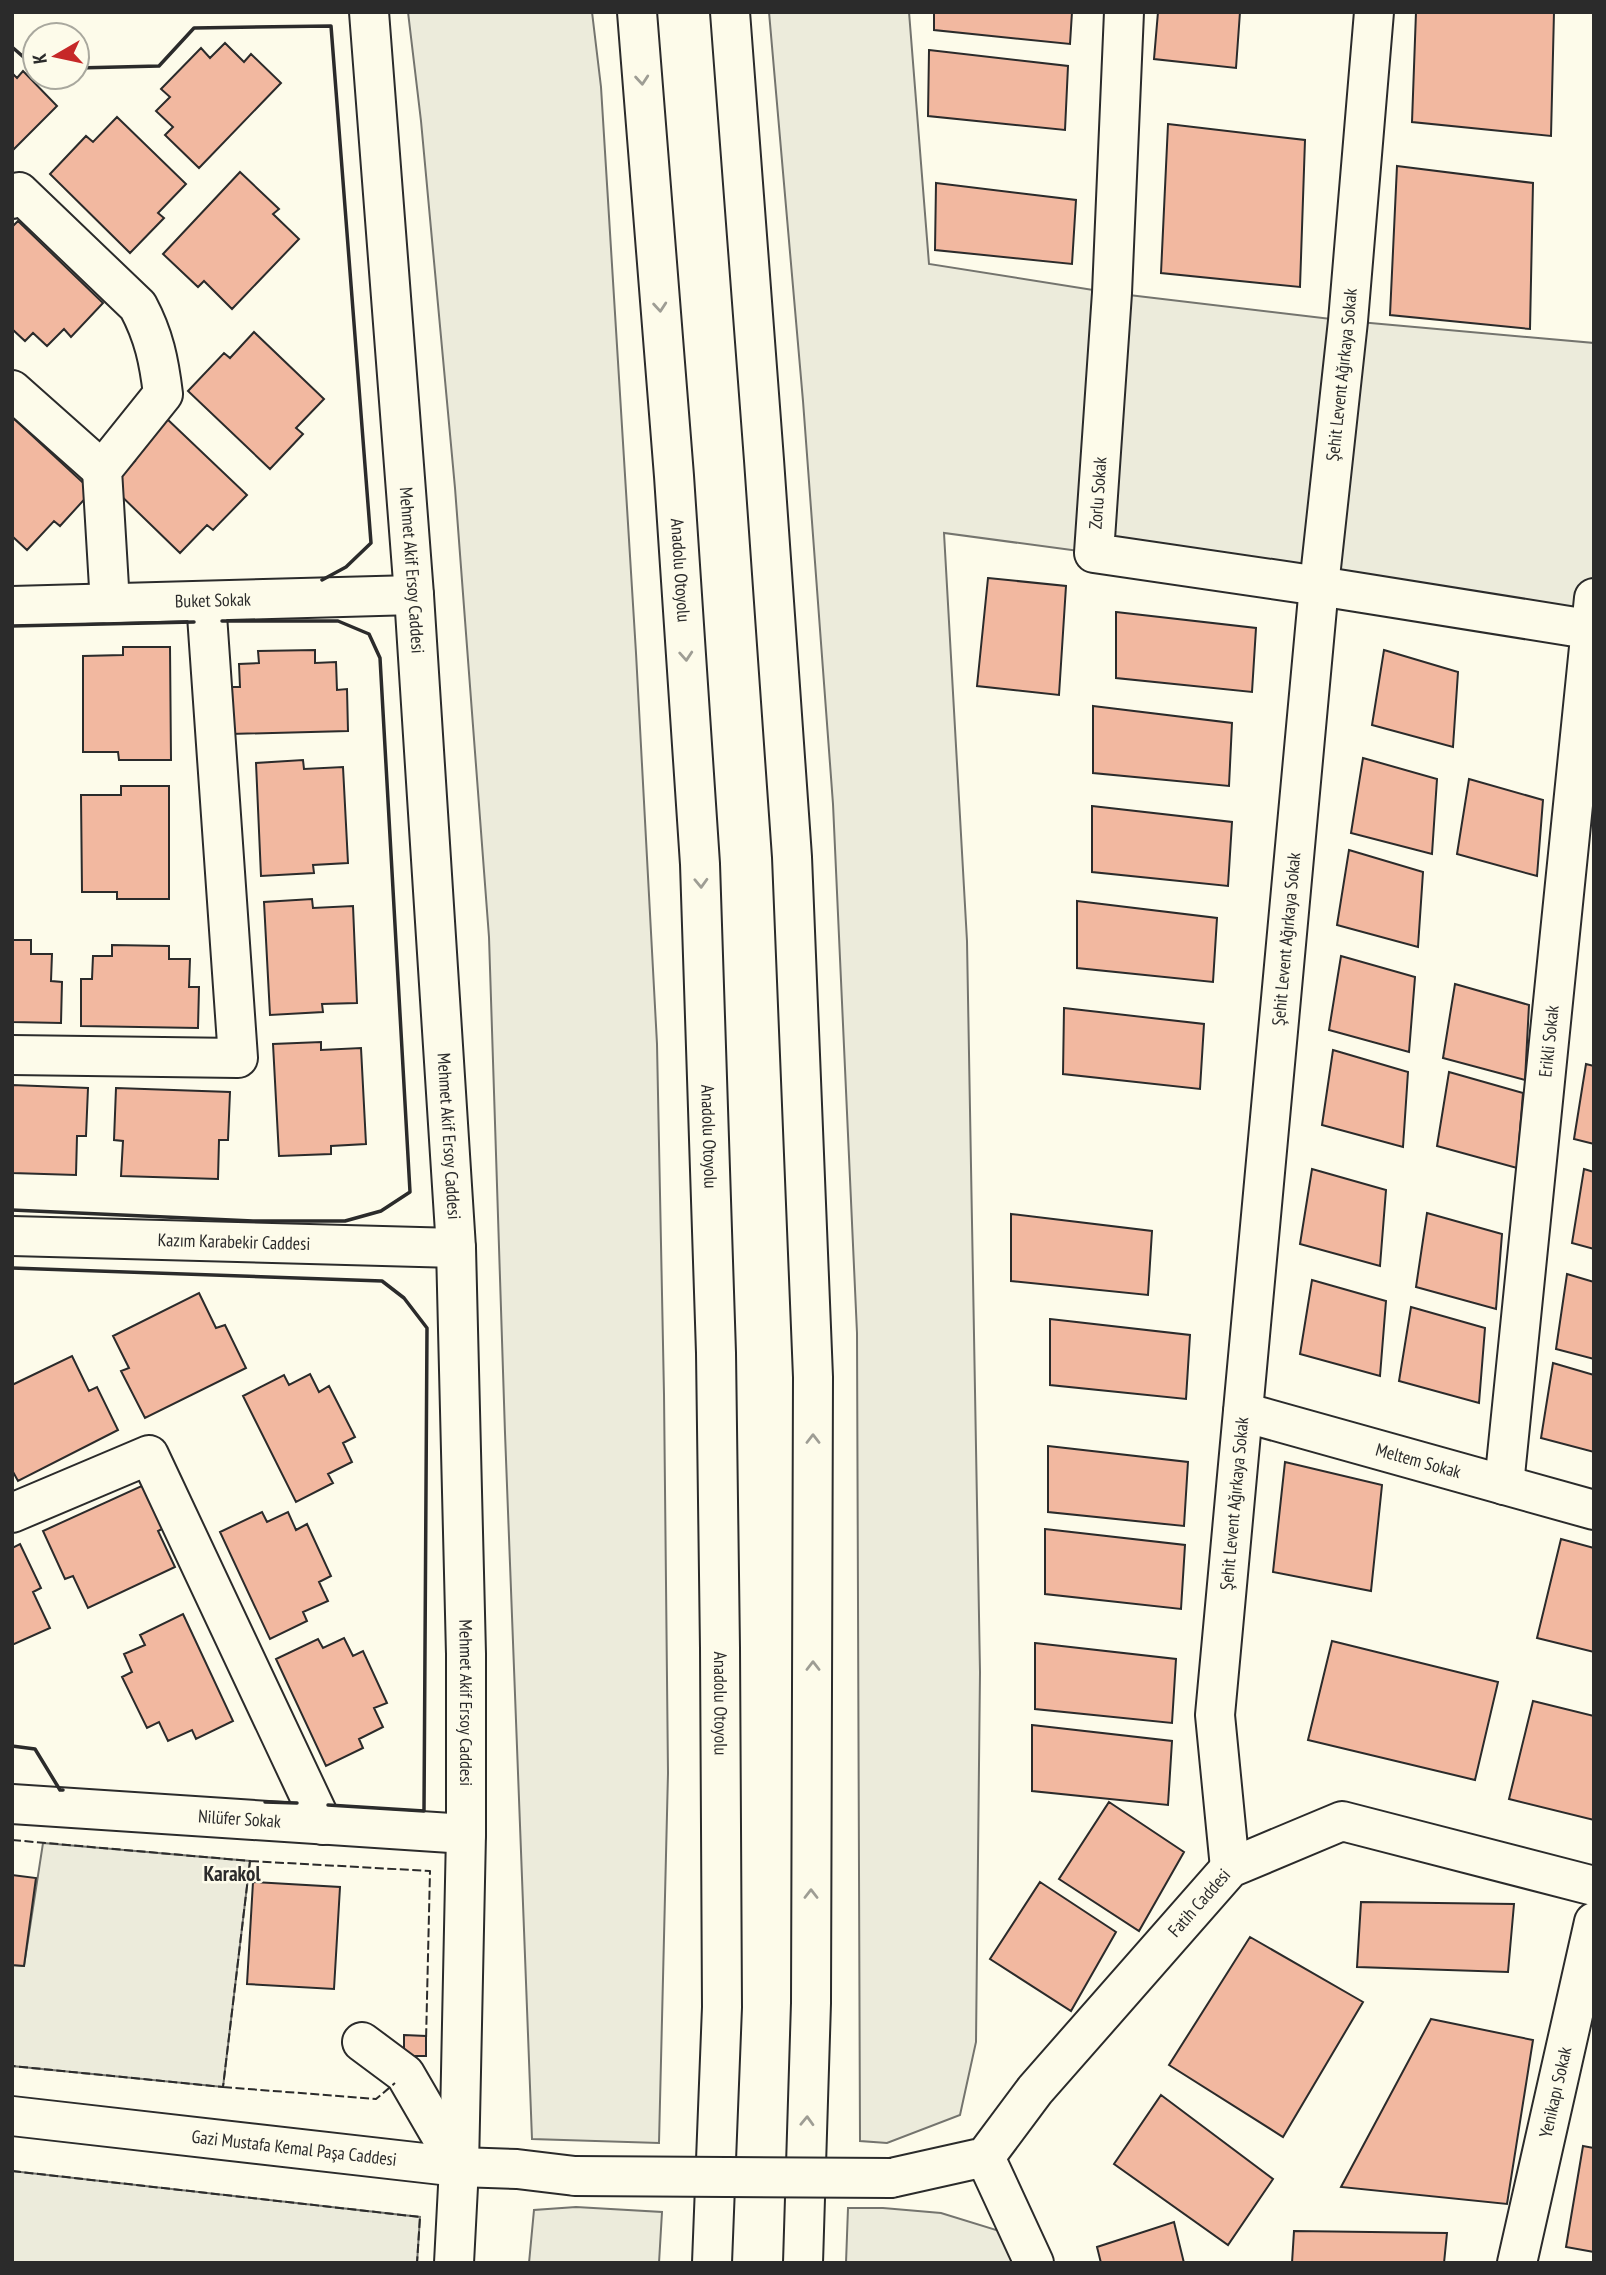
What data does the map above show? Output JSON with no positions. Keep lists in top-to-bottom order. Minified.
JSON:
{"streets":{"main road":["Şehit Levent Ağırkaya Sokak","Zorlu Sokak","Anadolu Otoyolu","Mehmet Akif Ersoy Caddesi","Buket Sokak","Erikli Sokak","Kazım Karabekir Caddesi","Meltem Sokak","Nilüfer Sokak","Fatih Caddesi","Yenikapı Sokak","Gazi Mustafa Kemal Paşa Caddesi"]},"crossings":[["Şehit Levent Ağırkaya Sokak","Zorlu Sokak"],["Şehit Levent Ağırkaya Sokak","Meltem Sokak"],["Şehit Levent Ağırkaya Sokak","Fatih Caddesi"],["Zorlu Sokak","Erikli Sokak"],["Mehmet Akif Ersoy Caddesi","Buket Sokak"],["Mehmet Akif Ersoy Caddesi","Kazım Karabekir Caddesi"],["Mehmet Akif Ersoy Caddesi","Nilüfer Sokak"],["Mehmet Akif Ersoy Caddesi","Gazi Mustafa Kemal Paşa Caddesi"],["Erikli Sokak","Meltem Sokak"],["Fatih Caddesi","Gazi Mustafa Kemal Paşa Caddesi"]],"districts":["Karakol"],"north":"left"}
